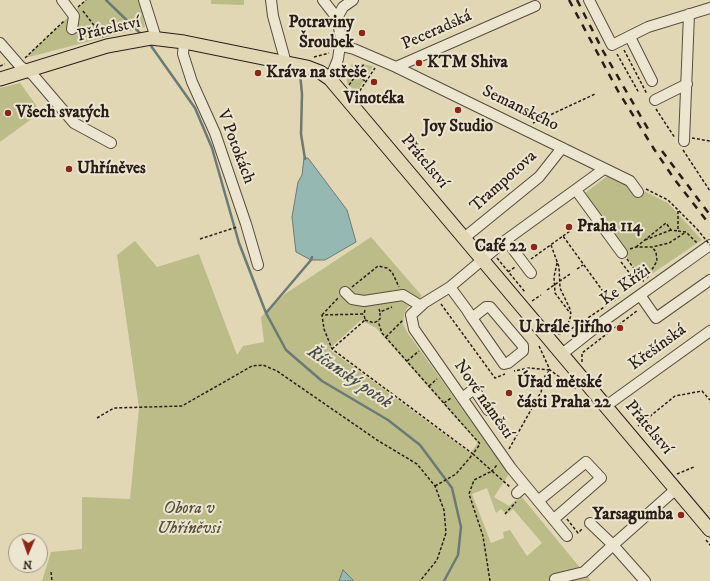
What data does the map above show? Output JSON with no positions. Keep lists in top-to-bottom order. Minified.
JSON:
{"streets":{"main road":["Přátelství"],"street":["Peceradská","Semanského","V Potokách","Trampotova","Ke Kříži","Křešínská","Nové náměstí"]},"crossings":[["Přátelství","V Potokách"],["Přátelství","Trampotova"],["Přátelství","Ke Kříži"],["Přátelství","Křešínská"],["Přátelství","Nové náměstí"],["Peceradská","Semanského"],["Semanského","Trampotova"],["Semanského","Nové náměstí"]],"water":["Říčanský potok"],"parks":["Obora v Uhříněvsi"],"places":["Potraviny Šroubek","KTM Shiva","Kráva na střeše","Vinotéka","Joy Studio","Všech svatých","Uhříněves","Praha 114","Café 22","U krále Jiřího","Úřad mětské části Praha 22","Yarsagumba"],"north":"bottom"}
